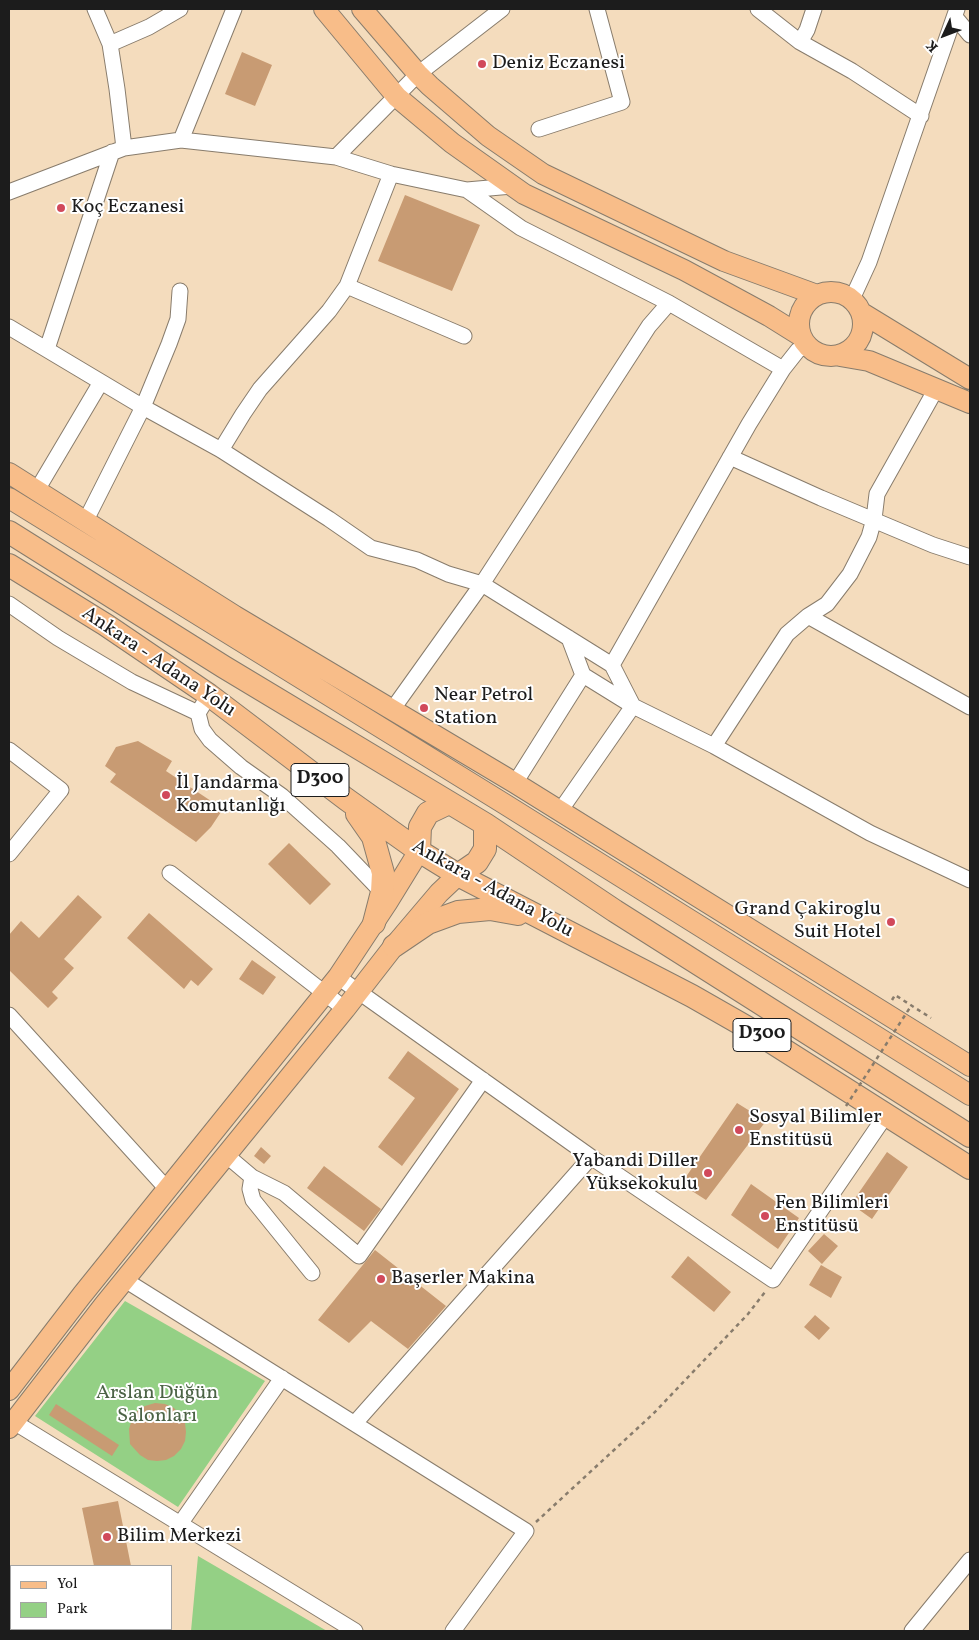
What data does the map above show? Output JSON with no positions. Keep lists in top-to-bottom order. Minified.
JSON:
{"streets":{"highway":["Ankara - Adana Yolu","D300"]},"parks":["Arslan Düğün Salonları"],"places":["Deniz Eczanesi","Koç Eczanesi","Near Petrol Station","İl Jandarma Komutanlığı","Grand Çakiroglu Suit Hotel","Sosyal Bilimler Enstitüsü","Yabandi Diller Yüksekokulu","Fen Bilimleri Enstitüsü","Başerler Makina","Bilim Merkezi"],"legend":["Yol","Park"],"north":"bottom left"}
